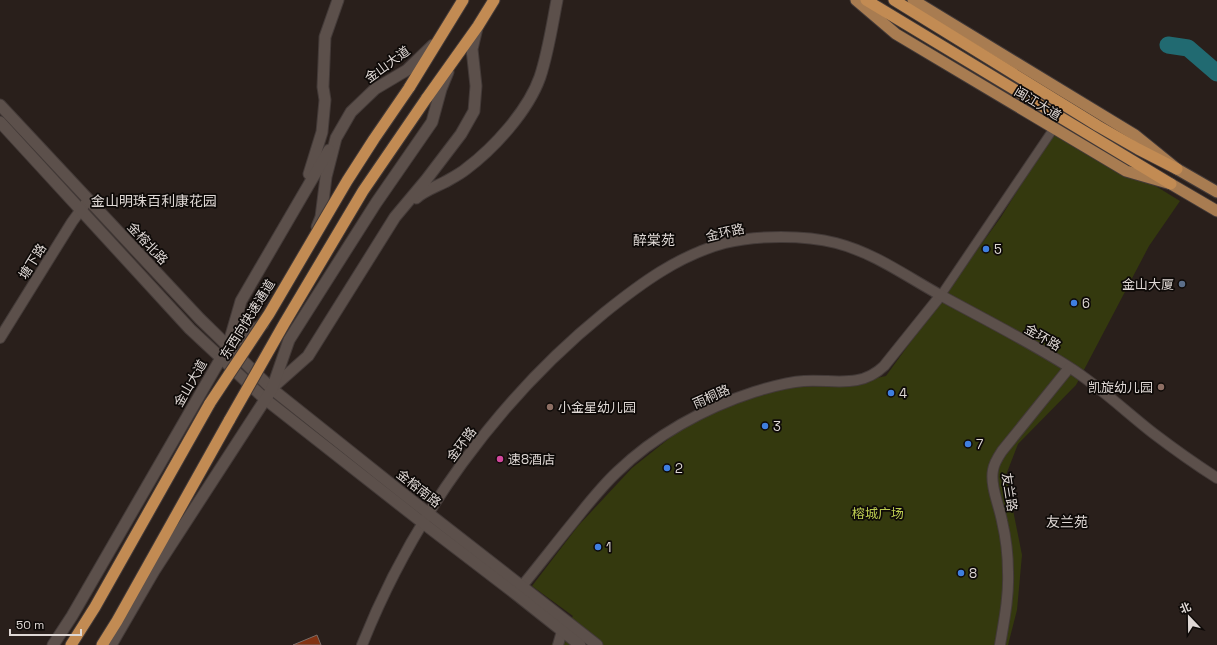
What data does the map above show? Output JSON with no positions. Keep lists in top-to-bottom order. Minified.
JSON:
{"streets":{"highway":["东西向快速通道"],"main road":["金山大道","闽江大道","金榕北路","金榕南路"],"street":["金环路","塘下路","雨桐路","友兰路"]},"crossings":[["金山大道","金榕北路"],["金山大道","东西向快速通道"],["金山大道","金榕南路"],["金环路","雨桐路"],["金环路","金榕南路"],["金环路","友兰路"],["金榕北路","塘下路"],["金榕北路","金榕南路"],["雨桐路","金榕南路"]],"districts":["金山明珠百利康花园","醉棠苑","友兰苑"],"parks":["榕城广场"],"places":["5","金山大厦","6","凯旋幼儿园","4","小金星幼儿园","3","7","速8酒店","2","1","8"],"scale_bar":"50 m","north":"top"}
